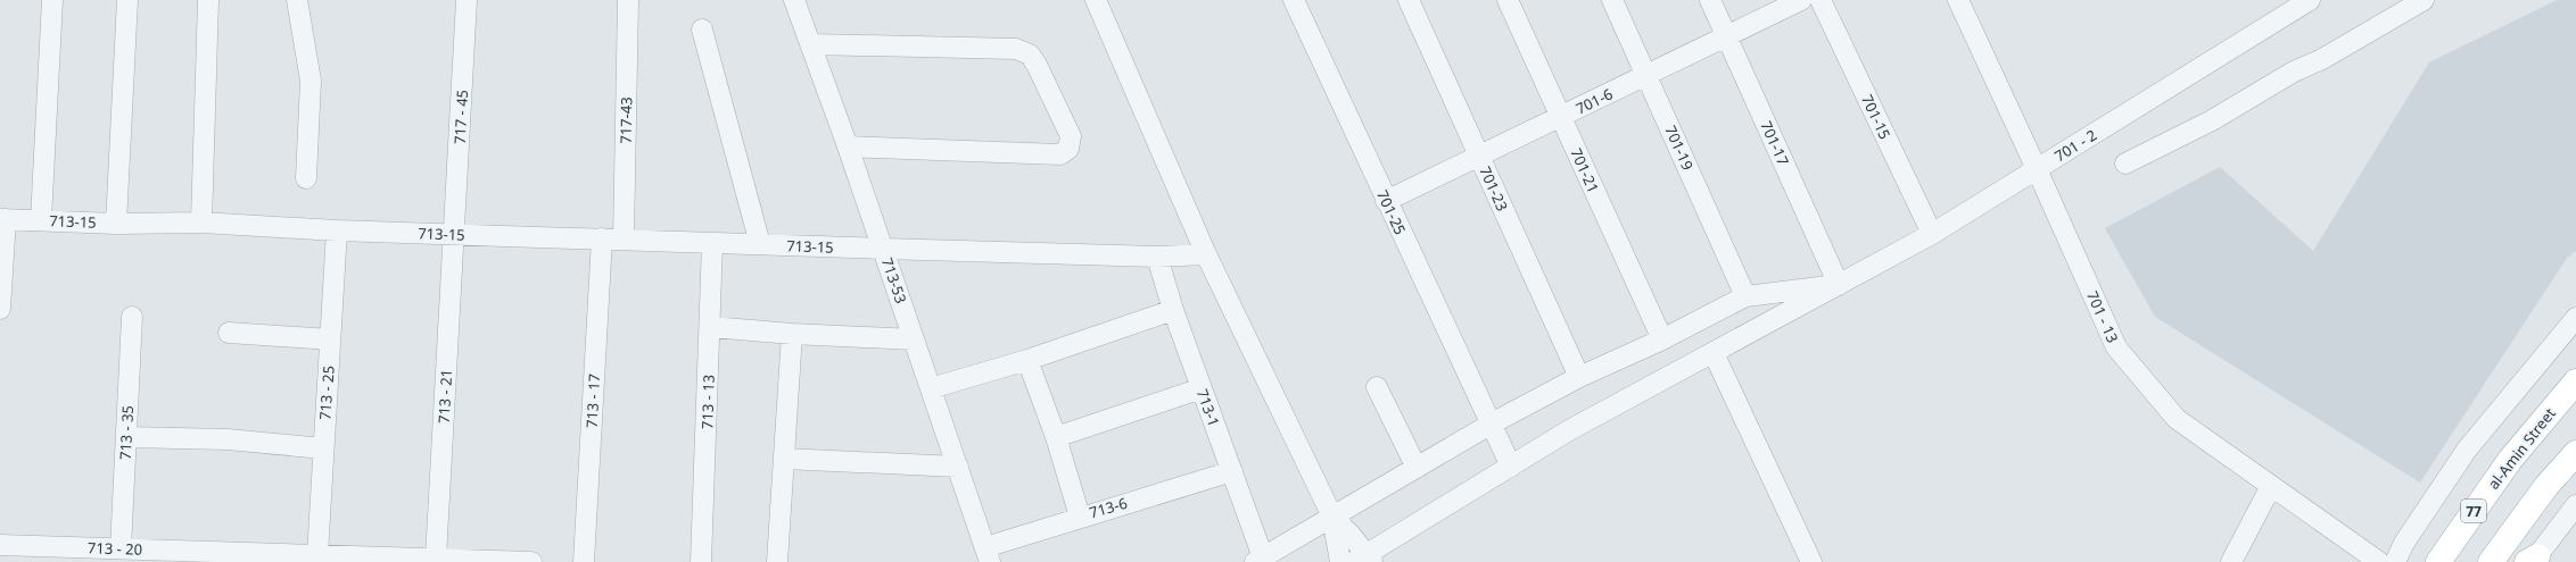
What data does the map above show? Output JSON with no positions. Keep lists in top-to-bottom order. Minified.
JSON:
{"streets":{"main road":["al-Amin Street","77"],"street":["701-6","717 - 45","701-15","717-43","701-17","701 - 2","701-19","701-21","701-23","701-25","713-15","713-53","701 - 13","713 - 25","713 - 21","713 - 17","713 - 13","713-1","713 - 35","713-6","713 - 20"]},"crossings":[["701-6","701-17"],["701-6","701-19"],["701-6","701-21"],["701-6","701-23"],["701-6","701-25"],["717 - 45","713-15"],["717 - 45","713 - 21"],["701-15","701 - 2"],["717-43","713-15"],["701-17","701 - 2"],["701 - 2","701-25"],["701 - 2","701 - 13"],["713-15","713-53"],["713-15","713 - 25"],["713-15","713 - 21"],["713-15","713 - 17"],["713-15","713 - 13"],["713-15","713-1"],["713-53","713-6"],["713 - 25","713 - 20"],["713 - 21","713 - 20"],["713-1","713-6"],["713 - 35","713 - 20"]]}
